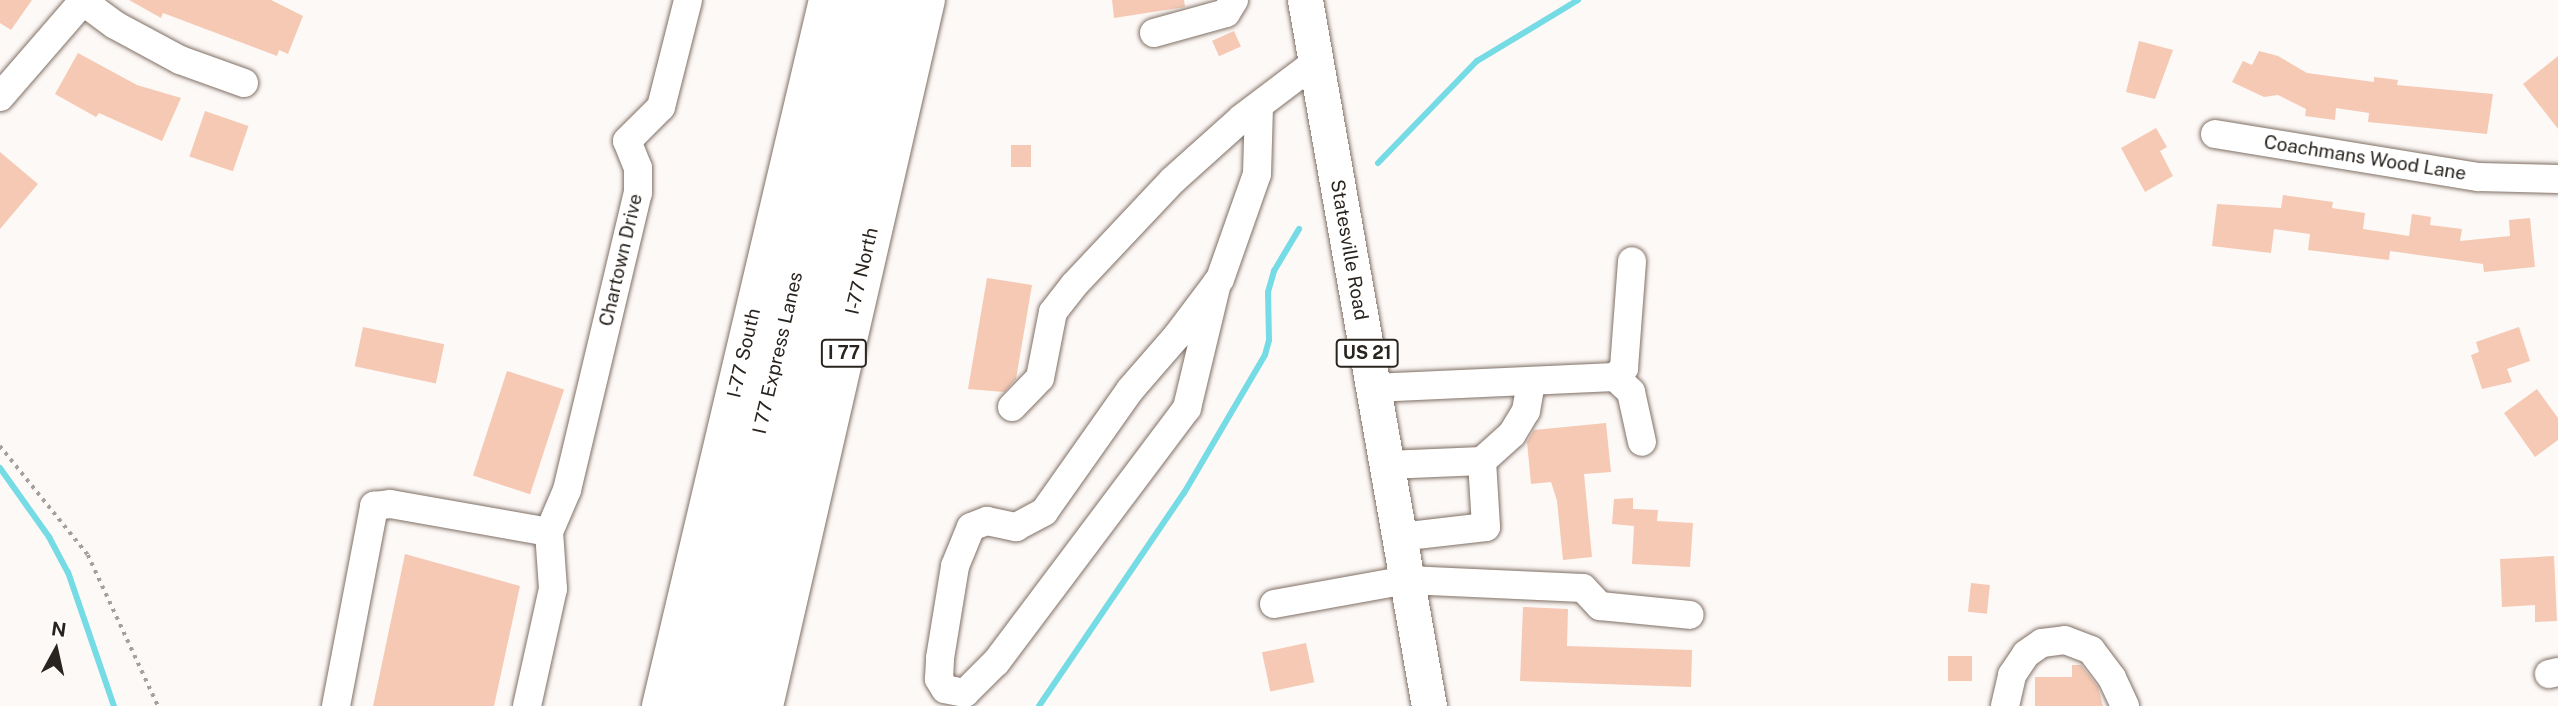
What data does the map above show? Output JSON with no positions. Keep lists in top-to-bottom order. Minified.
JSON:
{"streets":{"highway":["I-77 North","I-77 South","I 77 Express Lanes","I 77"],"main road":["Statesville Road","US 21"],"street":["Coachmans Wood Lane","Chartown Drive"]},"north":"top"}
